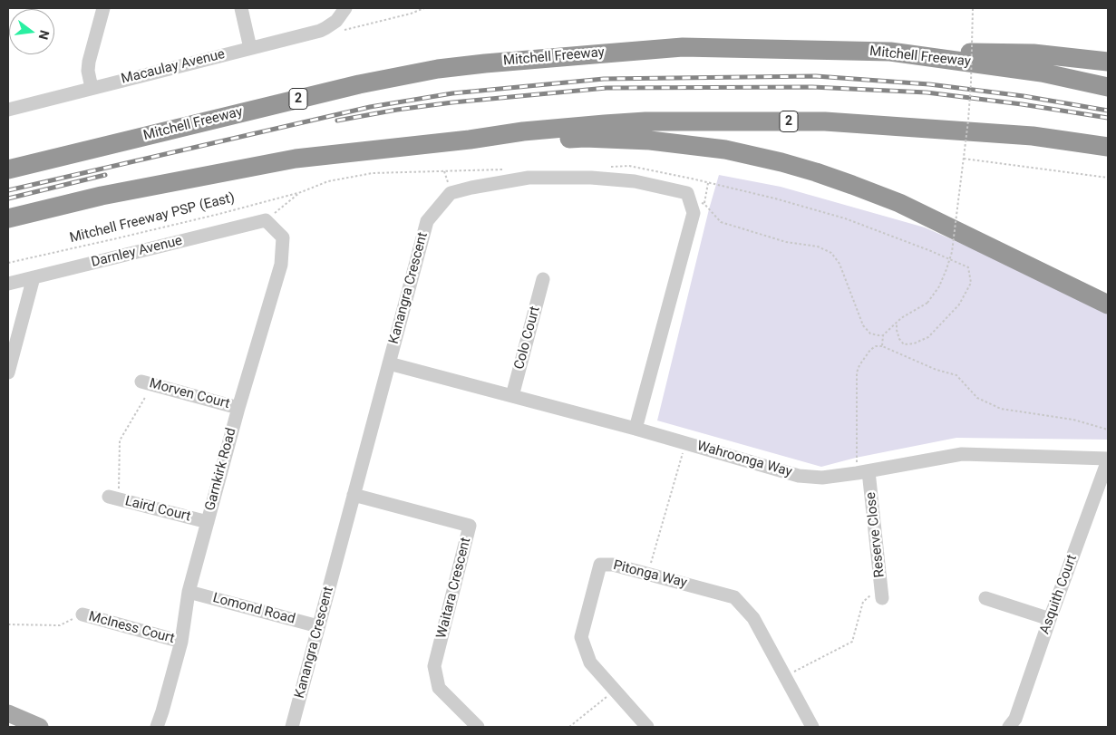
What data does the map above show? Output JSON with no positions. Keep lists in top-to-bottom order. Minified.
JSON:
{"streets":{"highway":["Mitchell Freeway","2"],"street":["Macaulay Avenue","Darnley Avenue","Kanangra Crescent","Colo Court","Morven Court","Wahroonga Way","Garnkirk Road","Laird Court","Reserve Close","Pitonga Way","Waitara Crescent","Asquith Court","Lomond Road","McIness Court"],"path":["Mitchell Freeway PSP (East)"]},"crossings":[["Mitchell Freeway PSP (East)","Darnley Avenue"],["Mitchell Freeway PSP (East)","Garnkirk Road"],["Darnley Avenue","Garnkirk Road"],["Kanangra Crescent","Wahroonga Way"],["Kanangra Crescent","Waitara Crescent"],["Kanangra Crescent","Lomond Road"],["Colo Court","Wahroonga Way"],["Morven Court","Garnkirk Road"],["Wahroonga Way","Reserve Close"],["Wahroonga Way","Asquith Court"],["Garnkirk Road","Laird Court"],["Garnkirk Road","Lomond Road"],["Garnkirk Road","McIness Court"]],"north":"right"}
